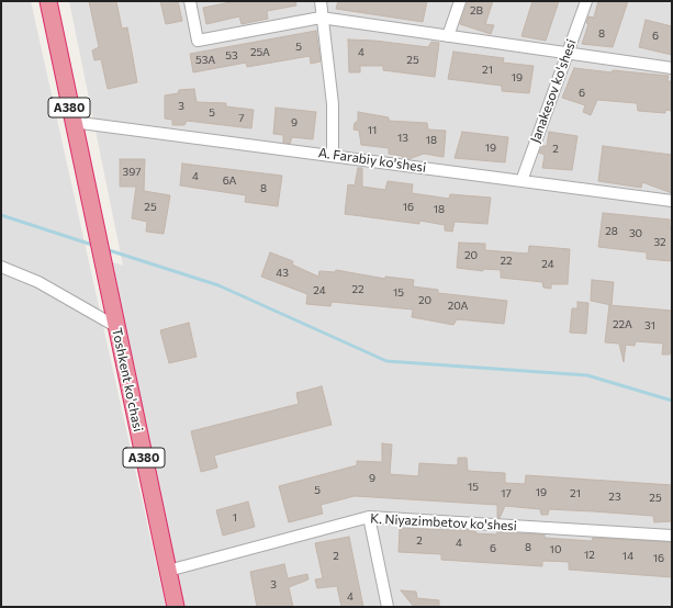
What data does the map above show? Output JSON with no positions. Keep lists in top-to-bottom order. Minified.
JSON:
{"streets":{"highway":["A380","Toshkent ko'chasi"],"street":["Janakesov ko'shesi","A. Farabiy ko'shesi","K. Niyazimbetov ko'shesi"]},"crossings":[["Janakesov ko'shesi","A. Farabiy ko'shesi"],["A380","A. Farabiy ko'shesi"],["A380","Toshkent ko'chasi"],["A. Farabiy ko'shesi","Toshkent ko'chasi"],["Toshkent ko'chasi","K. Niyazimbetov ko'shesi"]],"house_numbers":["2B","8","6","5","25A","4","53","53A","25","21","19","6","3","5","7","9","11","13","18","19","2","397","4","6A","8","25","16","18","28","30","32","20","22","24","43","22","24","15","20","20A","22A","31","9","15","5","19","17","21","23","25","1","2","4","8","6","10","12","2","14","16","3","4"]}
